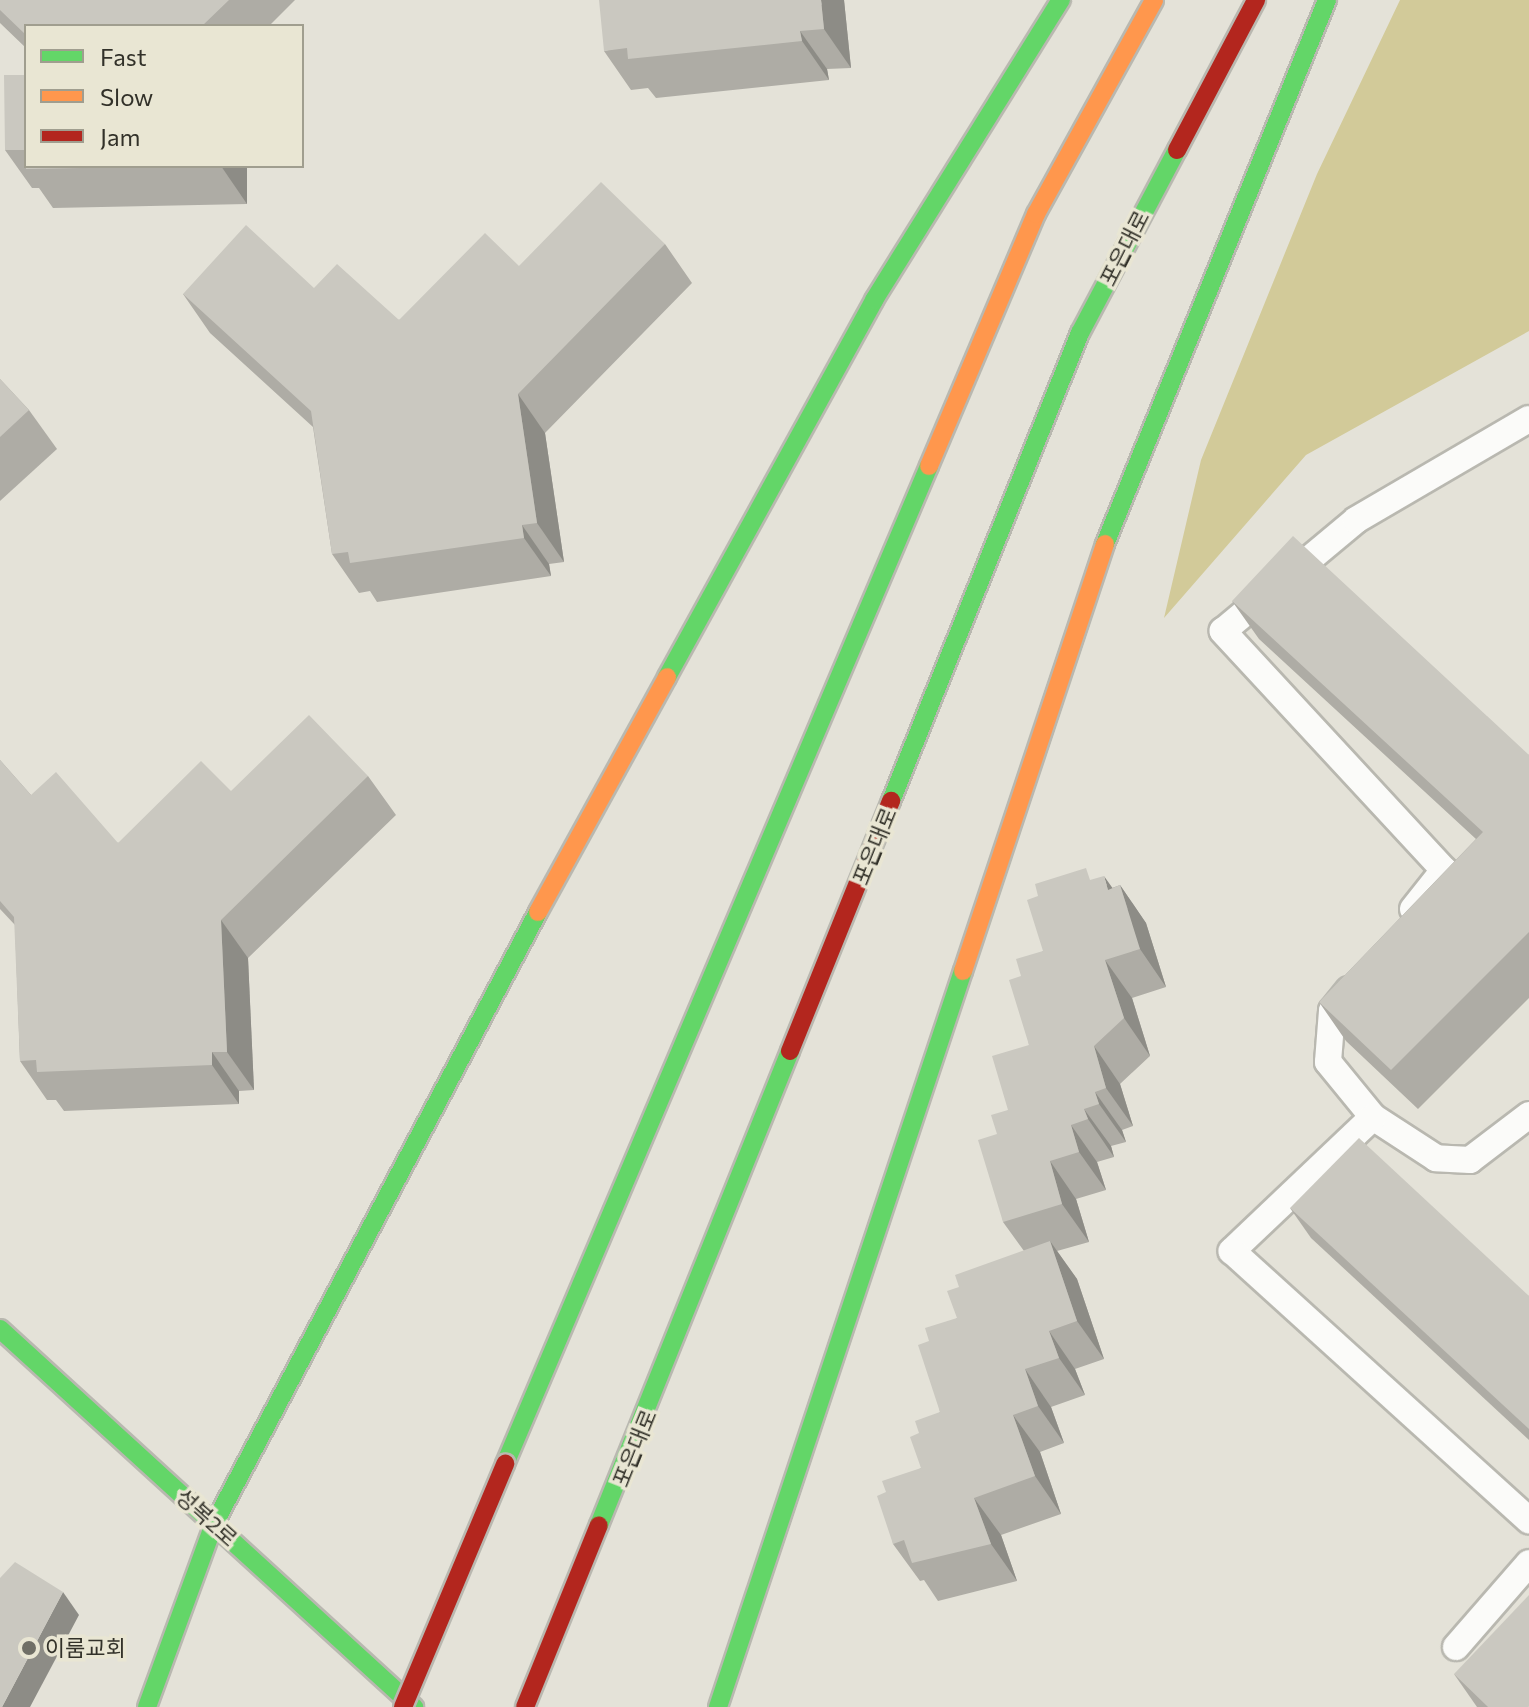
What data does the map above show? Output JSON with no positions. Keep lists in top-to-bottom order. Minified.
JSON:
{"streets":{"main road":["포은대로","성복2로"]},"places":["이룸교회"],"legend":["Fast","Slow","Jam"]}
